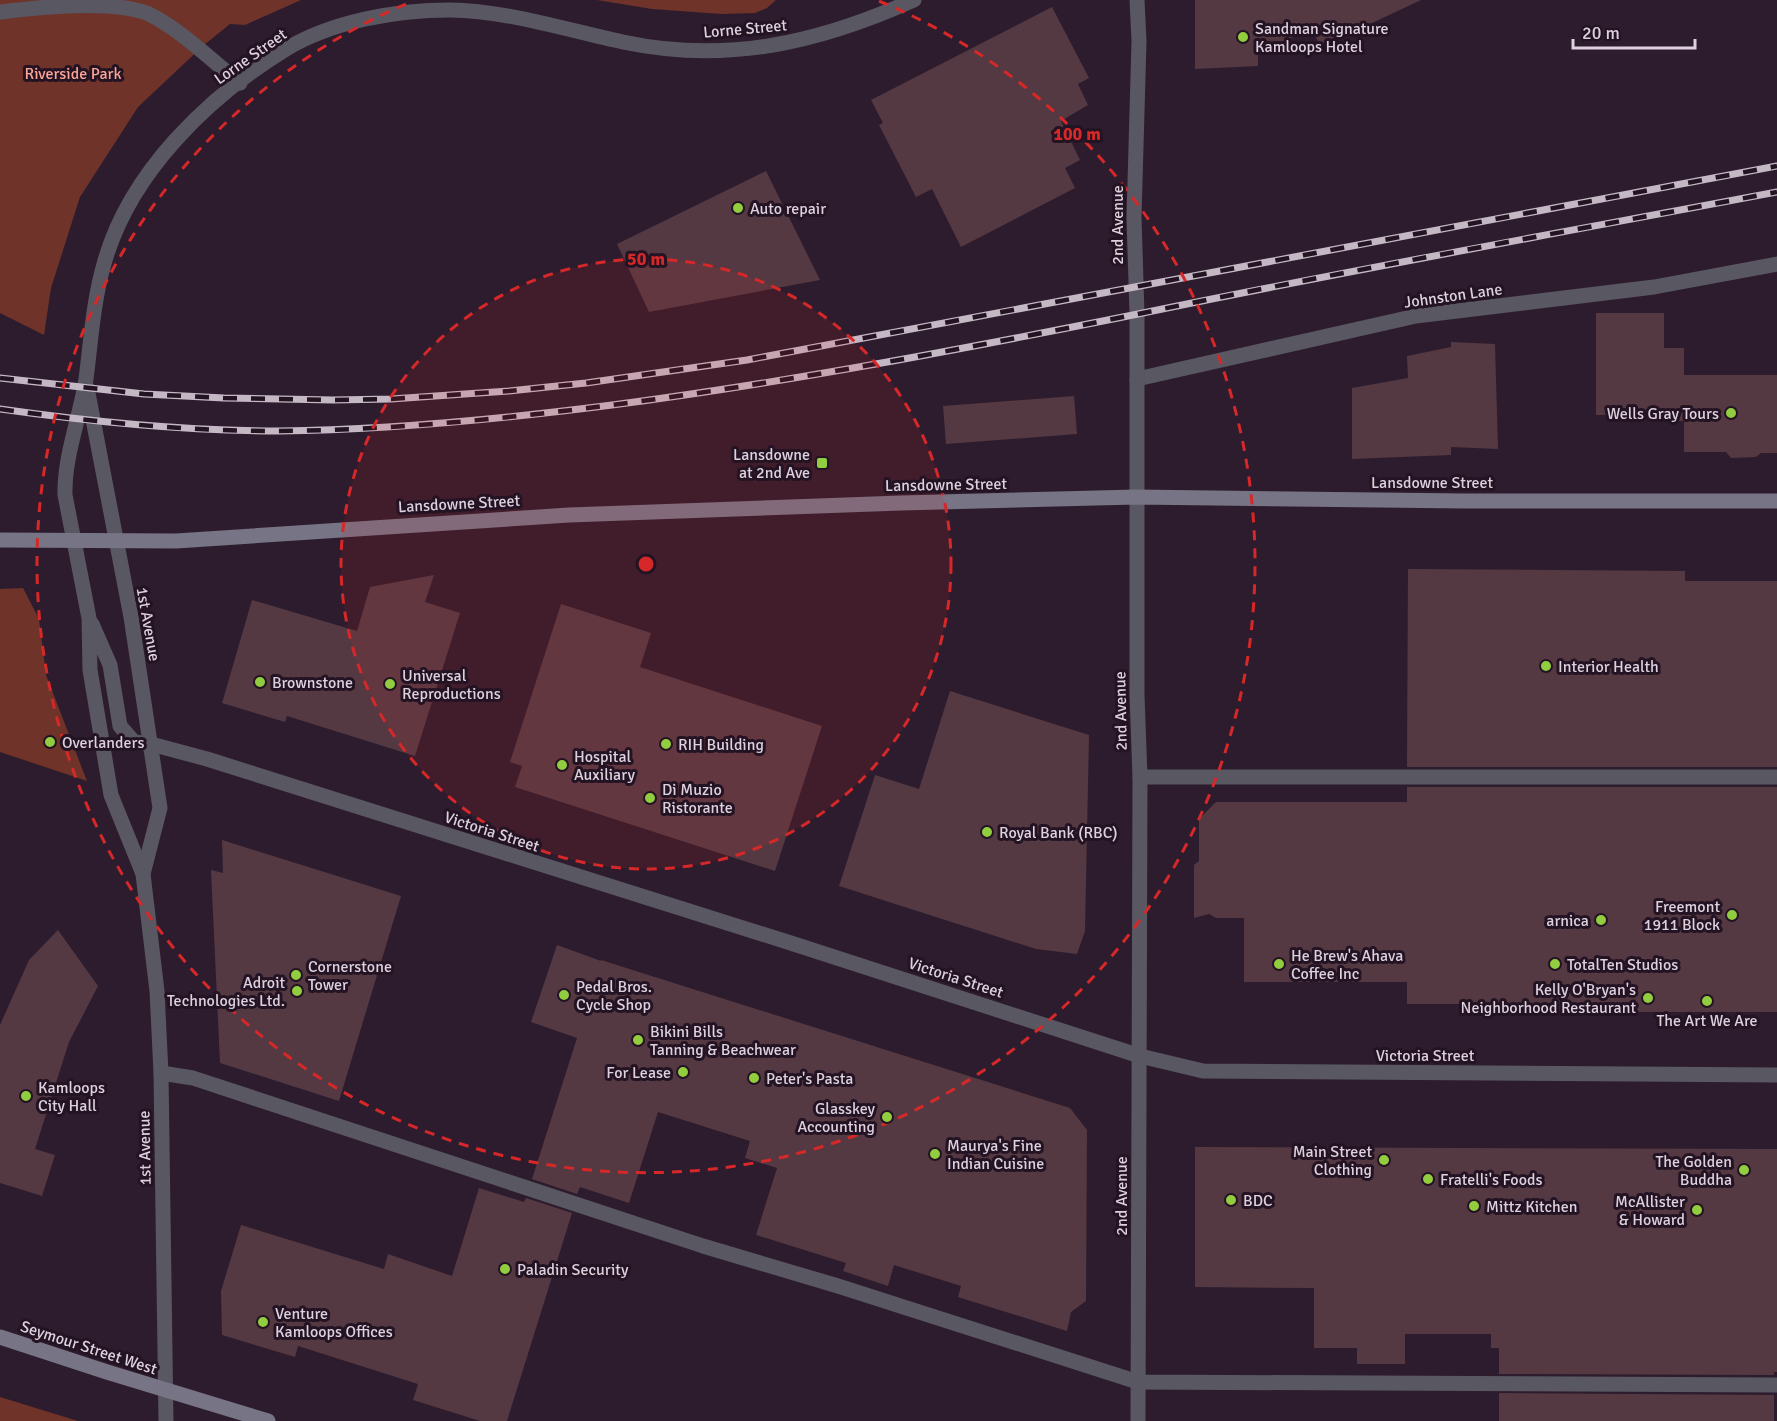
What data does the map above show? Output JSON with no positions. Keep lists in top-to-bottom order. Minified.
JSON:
{"streets":{"main road":["Lansdowne Street","Seymour Street West"],"street":["Lorne Street","2nd Avenue","Johnston Lane","1st Avenue","Victoria Street"]},"crossings":[["Lorne Street","Lansdowne Street"],["Lorne Street","1st Avenue"],["2nd Avenue","Johnston Lane"],["2nd Avenue","Lansdowne Street"],["2nd Avenue","Victoria Street"],["Lansdowne Street","1st Avenue"],["1st Avenue","Victoria Street"],["1st Avenue","Seymour Street West"]],"parks":["Riverside Park"],"places":{"other":["Sandman Signature Kamloops Hotel","Auto repair","Wells Gray Tours","Interior Health","Brownstone","Universal Reproductions","Overlanders","RIH Building","Hospital Auxiliary","Di Muzio Ristorante","Royal Bank (RBC)","Freemont 1911 Block","arnica","He Brew's Ahava Coffee Inc","TotalTen Studios","Cornerstone Tower","Adroit Technologies Ltd.","Pedal Bros. Cycle Shop","Kelly O'Bryan's Neighborhood Restaurant","The Art We Are","Bikini Bills Tanning & Beachwear","For Lease","Peter's Pasta","Kamloops City Hall","Glasskey Accounting","Maurya's Fine Indian Cuisine","Main Street Clothing","The Golden Buddha","Fratelli's Foods","BDC","Mittz Kitchen","McAllister & Howard","Paladin Security","Venture Kamloops Offices"],"transit":["Lansdowne at 2nd Ave"]},"scale_bar":"20 m","rings":["100 m","50 m"]}
